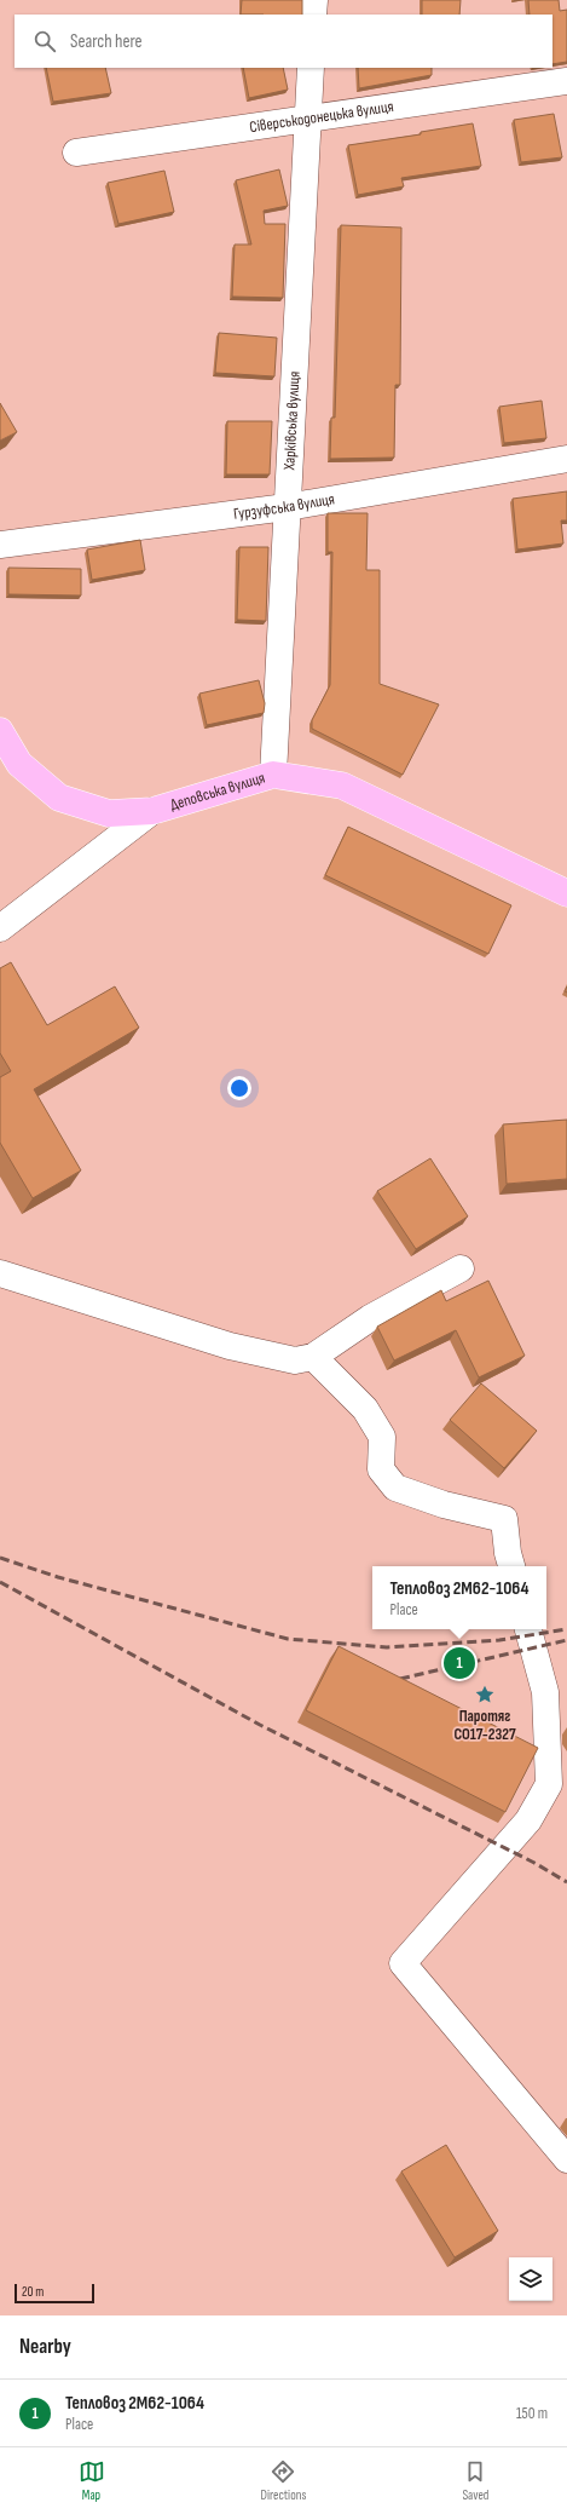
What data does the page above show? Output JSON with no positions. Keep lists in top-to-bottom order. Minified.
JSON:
{"streets":{"main road":["Деповська вулиця"],"street":["Сіверськодонецька вулиця","Харківська вулиця","Гурзуфська вулиця"]},"crossings":[["Сіверськодонецька вулиця","Харківська вулиця"],["Харківська вулиця","Гурзуфська вулиця"],["Харківська вулиця","Деповська вулиця"]],"places":{"place":["Паротяг СО17-2327"]},"scale_bar":"20 m","page":{"search":"Search here","popup":["Тепловоз 2М62-1064","Place"],"pins":"1","scale":"20 m","heading":"Nearby","list":[{"mark":"1","name":"Тепловоз 2М62-1064","note":"Place","value":"150 m"}],"nav":["Map","Directions","Saved"]}}
